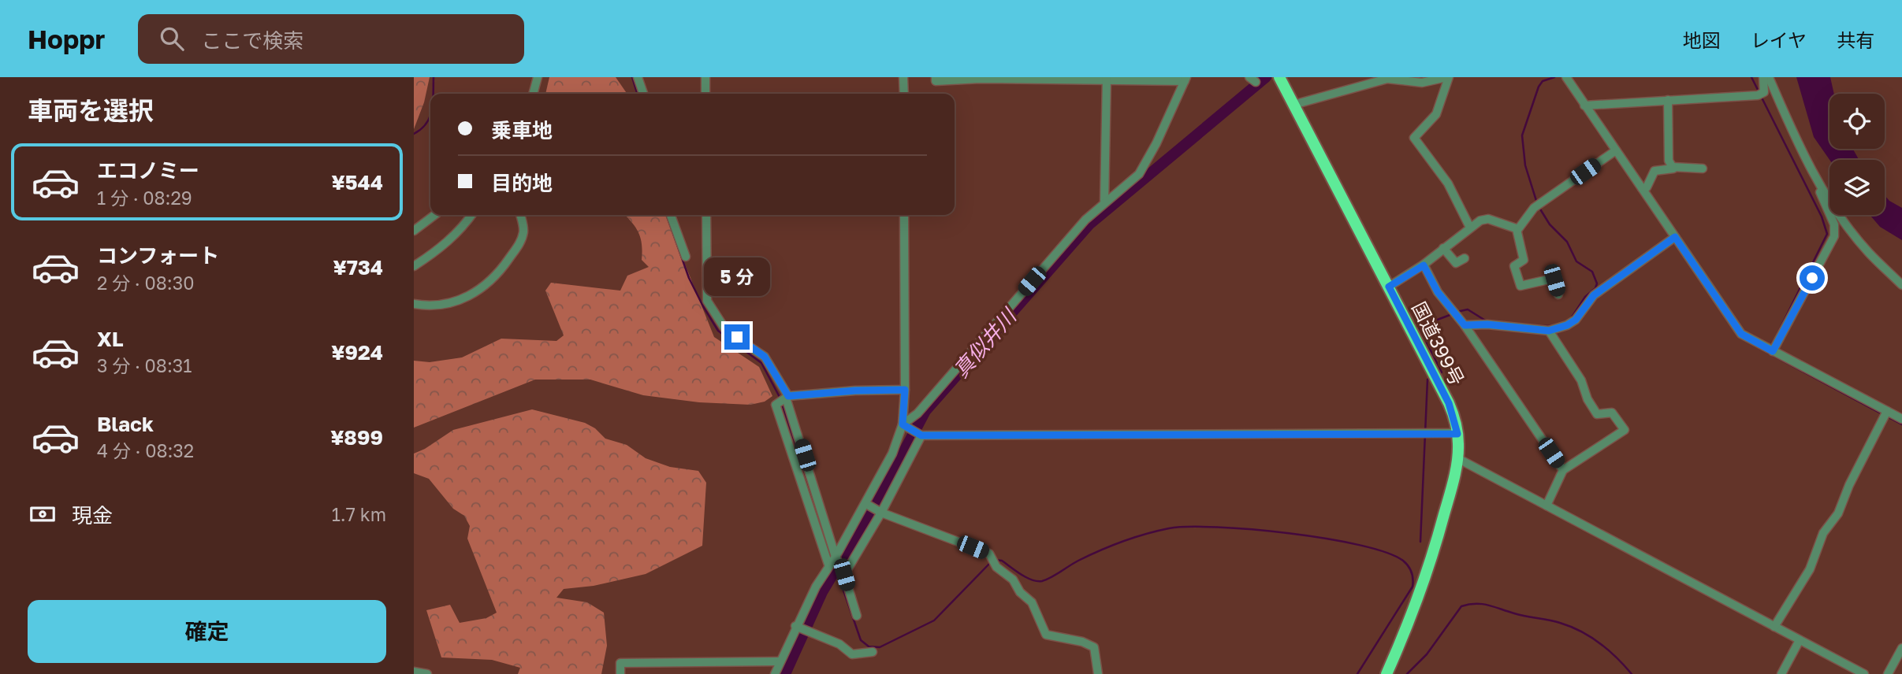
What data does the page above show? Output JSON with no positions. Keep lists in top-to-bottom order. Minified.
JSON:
{"streets":{"highway":["国道399号"]},"water":["真似井川"],"page":{"header":"Hoppr","search":"ここで検索","nav":["地図","レイヤ","共有"],"heading":"車両を選択","banner":["乗車地","目的地"],"list":[{"name":"エコノミー","note":"1 分 · 08:29","value":"¥544"},{"name":"コンフォート","note":"2 分 · 08:30","value":"¥734"},{"name":"XL","note":"3 分 · 08:31","value":"¥924"},{"name":"Black","note":"4 分 · 08:32","value":"¥899"}],"bubble":"5 分","pay":["現金","1.7 km"],"buttons":"確定"}}
